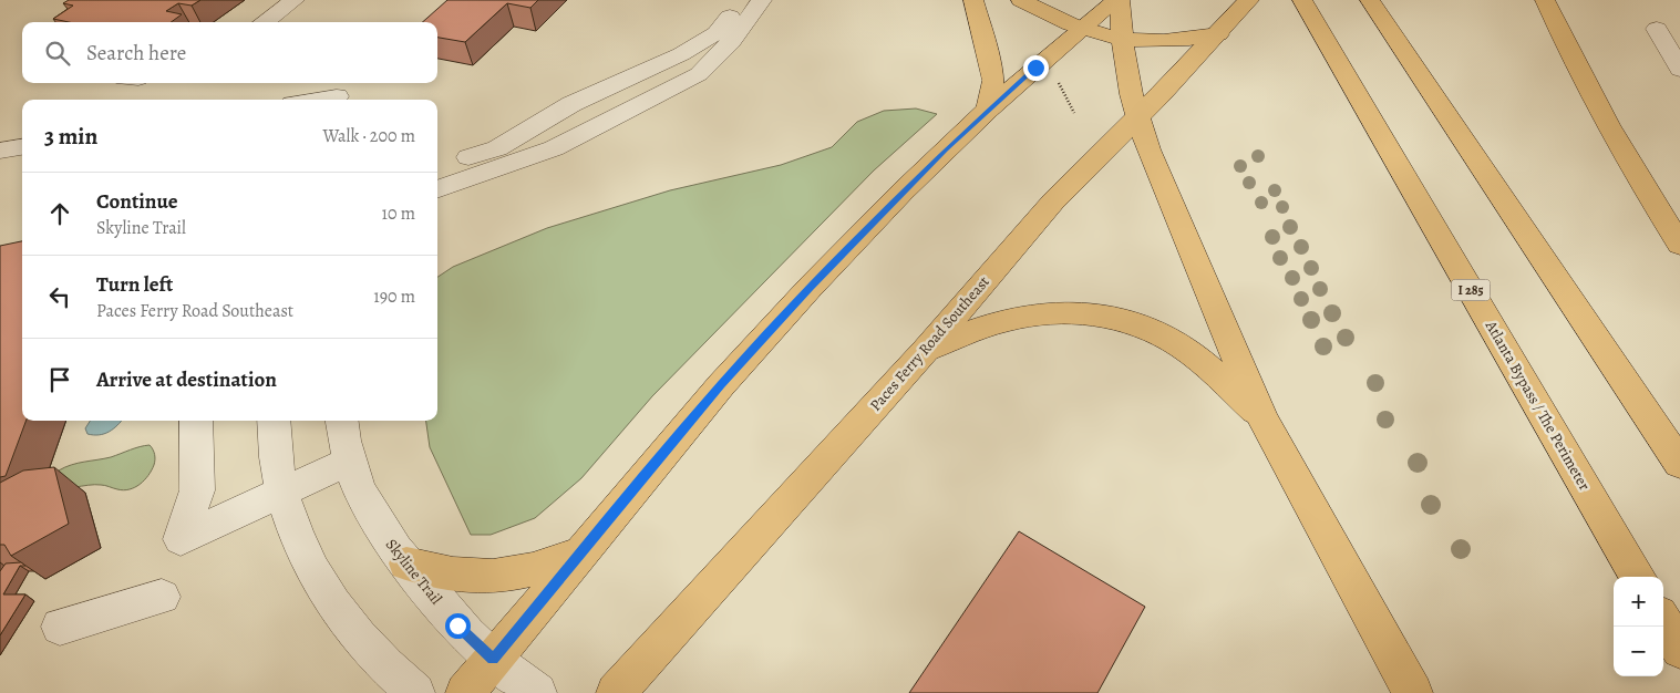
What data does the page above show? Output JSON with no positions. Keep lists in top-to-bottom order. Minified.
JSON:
{"streets":{"main road":["I 285","Paces Ferry Road Southeast","Atlanta Bypass / The Perimeter"],"street":["Skyline Trail"]},"page":{"search":"Search here","heading":["3 min","Walk · 200 m"],"list":[["Continue","Skyline Trail","10 m"],["Turn left","Paces Ferry Road Southeast","190 m"],"Arrive at destination"],"map_buttons":["+","−"]}}
